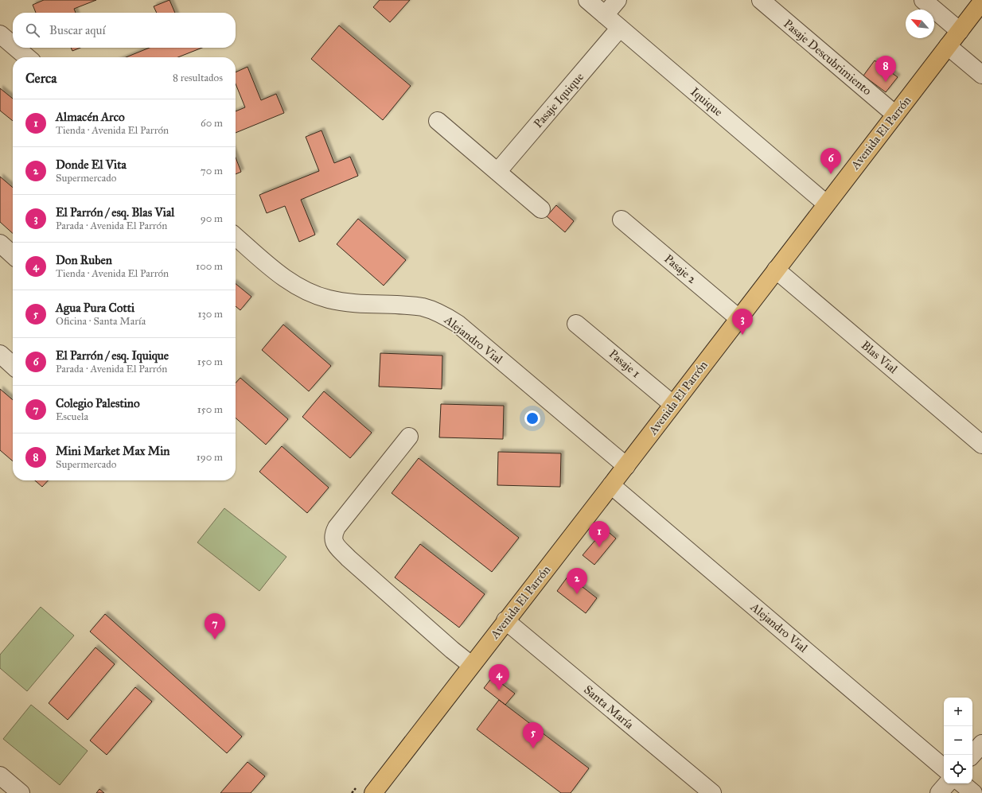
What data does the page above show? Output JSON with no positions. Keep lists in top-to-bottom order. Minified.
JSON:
{"streets":{"main road":["Avenida El Parrón"],"street":["Pasaje Descubrimiento","Pasaje Iquique","Iquique","Pasaje 2","Alejandro Vial","Blas Vial","Pasaje 1","Santa María"]},"crossings":[["Pasaje Descubrimiento","Avenida El Parrón"],["Pasaje Iquique","Iquique"],["Iquique","Avenida El Parrón"],["Avenida El Parrón","Pasaje 2"],["Avenida El Parrón","Alejandro Vial"],["Avenida El Parrón","Blas Vial"],["Avenida El Parrón","Pasaje 1"],["Avenida El Parrón","Santa María"]],"north":"top left","page":{"search":"Buscar aquí","pins":["8","6","3","1","2","7","4","5"],"heading":["Cerca","8 resultados"],"list":[{"mark":"1","name":"Almacén Arco","note":"Tienda · Avenida El Parrón","value":"60 m"},{"mark":"2","name":"Donde El Vita","note":"Supermercado","value":"70 m"},{"mark":"3","name":"El Parrón / esq. Blas Vial","note":"Parada · Avenida El Parrón","value":"90 m"},{"mark":"4","name":"Don Ruben","note":"Tienda · Avenida El Parrón","value":"100 m"},{"mark":"5","name":"Agua Pura Cotti","note":"Oficina · Santa María","value":"130 m"},{"mark":"6","name":"El Parrón / esq. Iquique","note":"Parada · Avenida El Parrón","value":"150 m"},{"mark":"7","name":"Colegio Palestino","note":"Escuela","value":"150 m"},{"mark":"8","name":"Mini Market Max Min","note":"Supermercado","value":"190 m"}],"map_buttons":["+","−"]}}
